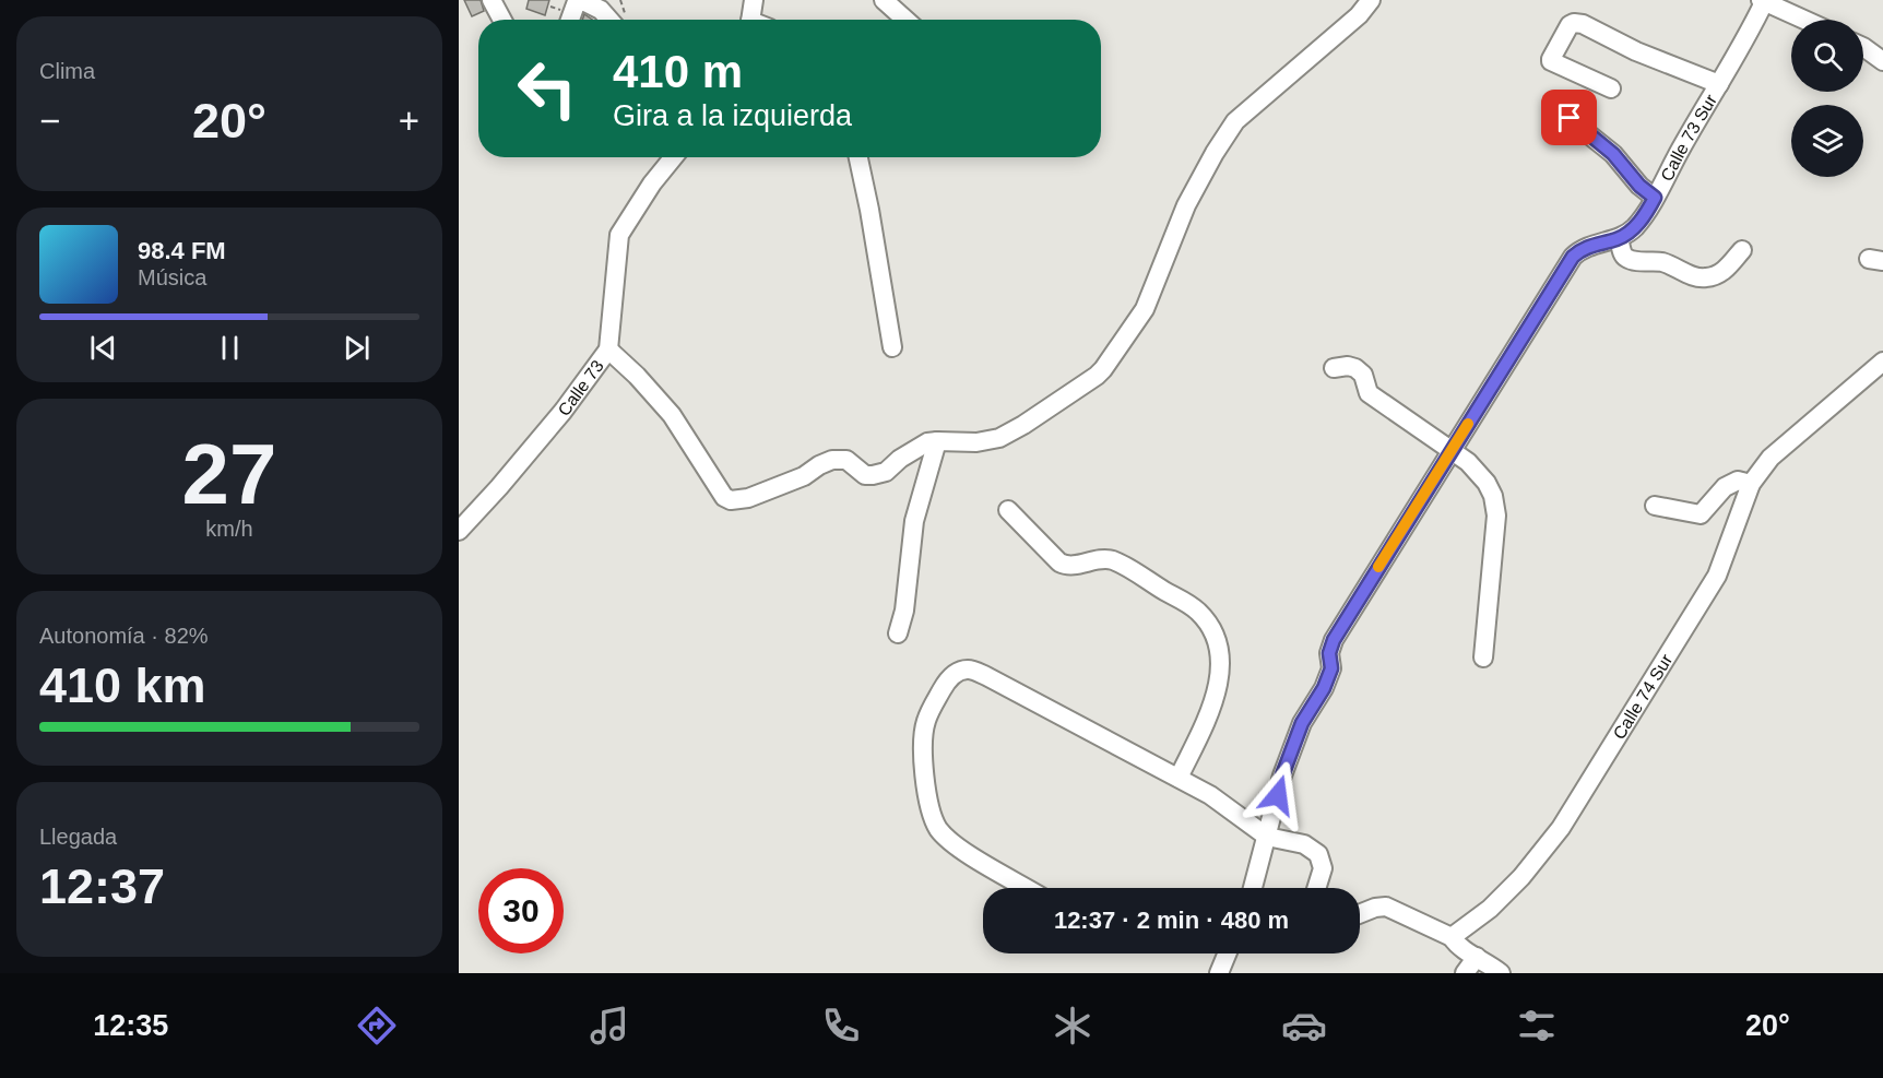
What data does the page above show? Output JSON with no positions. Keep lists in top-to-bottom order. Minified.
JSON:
{"streets":{"street":["Calle 73 Sur","Calle 73","Calle 74 Sur"]},"page":{"tile":["Clima",["27","km/h"],["Autonomía · 82%","410 km"],["Llegada","12:37"]],"turn":["410 m","Gira a la izquierda"],"heat":["−","20°","+"],"song":["98.4 FM","Música"],"limit":"30","trip":"12:37 · 2 min · 480 m","tabs":["12:35","20°"]}}
